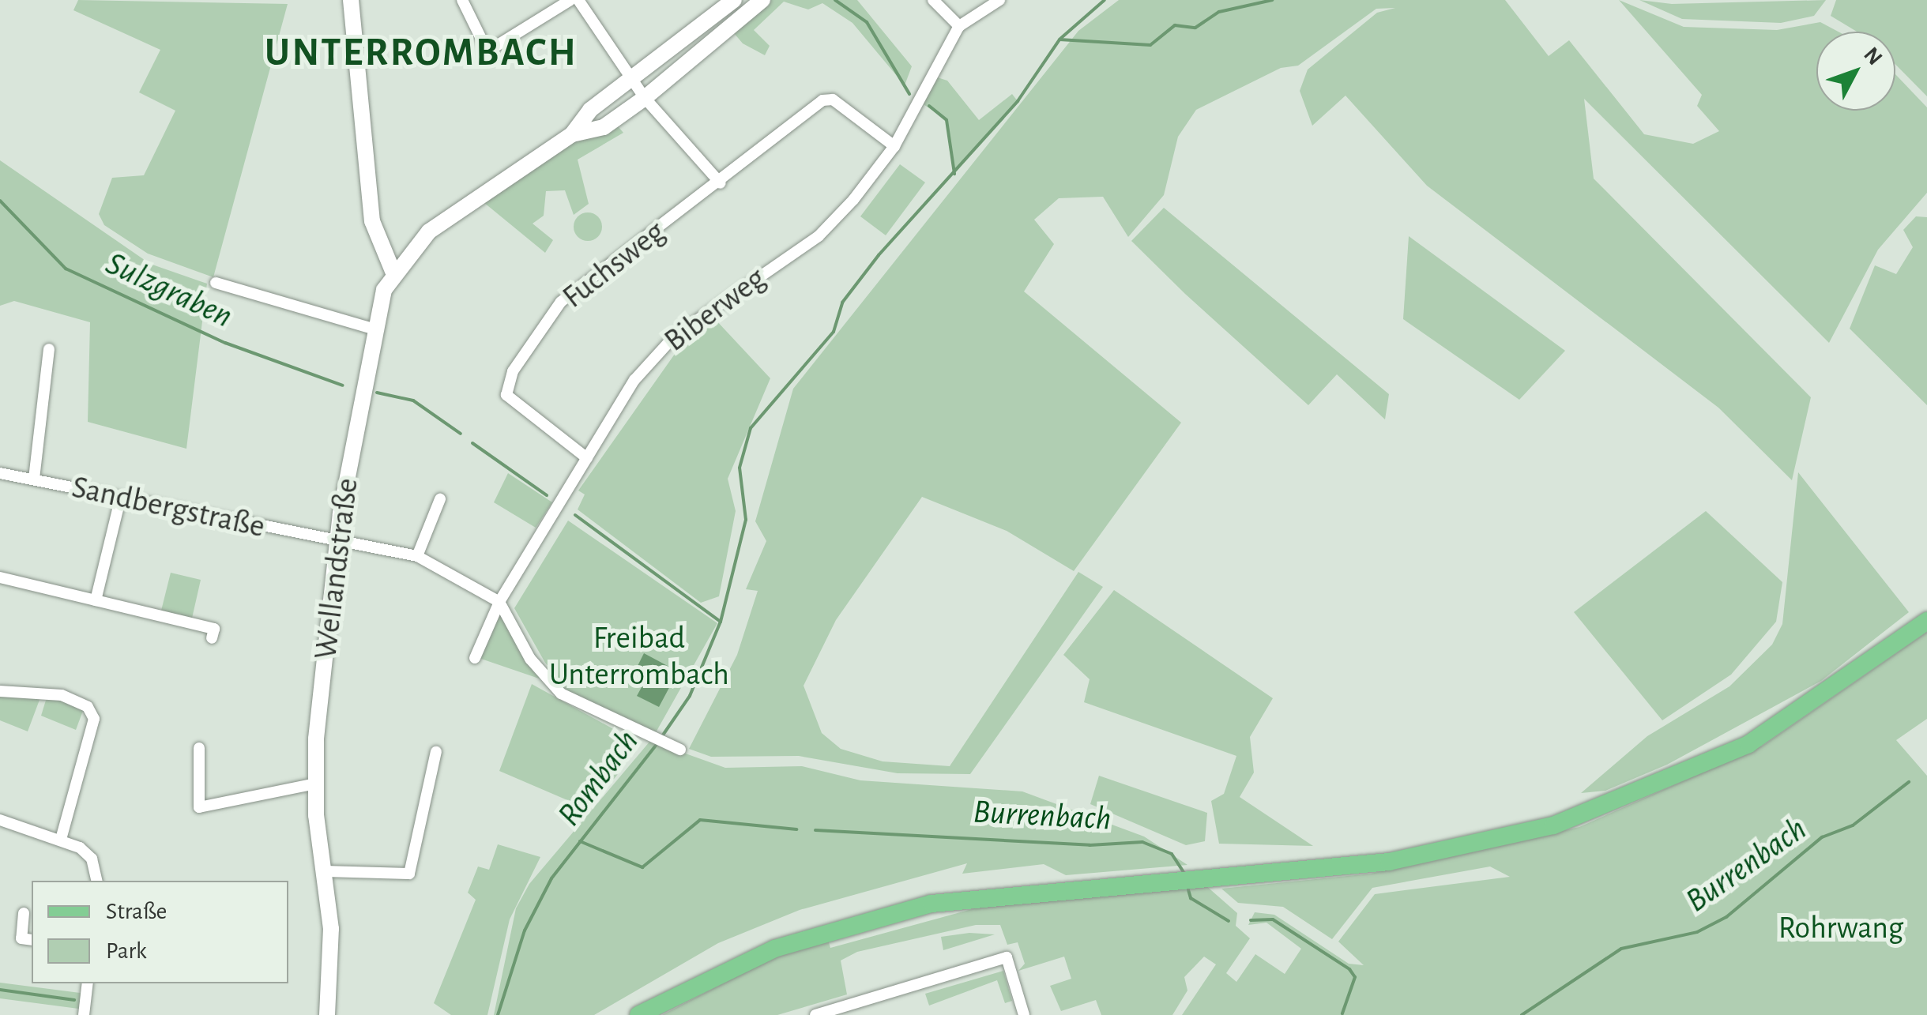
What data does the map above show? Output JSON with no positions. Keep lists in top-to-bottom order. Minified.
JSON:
{"streets":{"main road":["Wellandstraße"],"street":["Fuchsweg","Biberweg","Sandbergstraße"]},"crossings":[["Fuchsweg","Biberweg"],["Biberweg","Sandbergstraße"],["Sandbergstraße","Wellandstraße"]],"districts":["UNTERROMBACH"],"water":["Sulzgraben","Rombach","Burrenbach"],"parks":["Freibad Unterrombach","Rohrwang"],"legend":["Straße","Park"],"north":"top right"}
